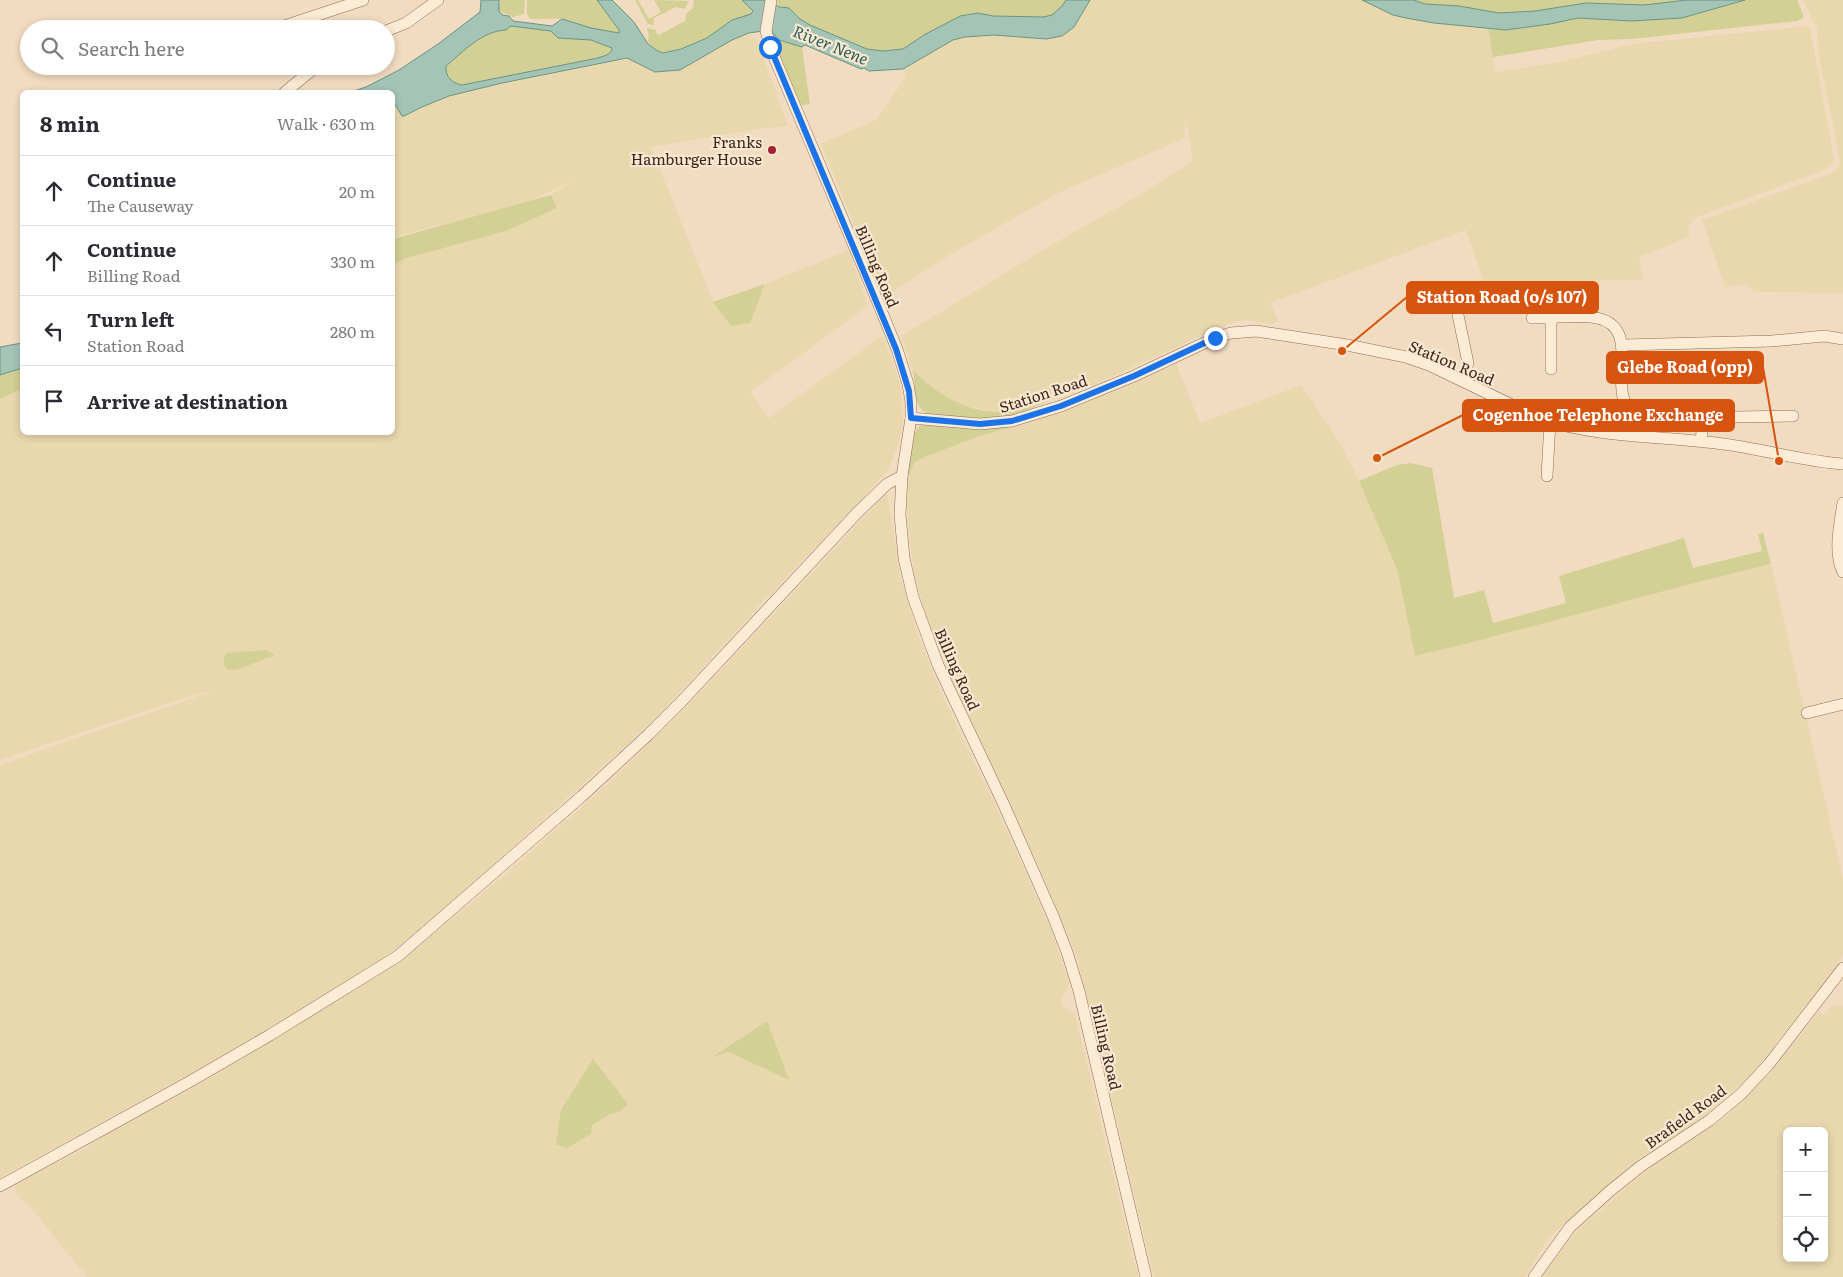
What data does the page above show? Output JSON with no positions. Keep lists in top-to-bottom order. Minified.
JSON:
{"streets":{"street":["Billing Road","Station Road","Brafield Road"]},"crossings":[["Billing Road","Station Road"]],"water":["River Nene"],"places":["Franks Hamburger House","Station Road (o/s 107)","Cogenhoe Telephone Exchange","Glebe Road (opp)"],"page":{"search":"Search here","heading":["8 min","Walk · 630 m"],"list":[["Continue","The Causeway","20 m"],["Continue","Billing Road","330 m"],["Turn left","Station Road","280 m"],"Arrive at destination"],"map_buttons":["+","−"]}}
